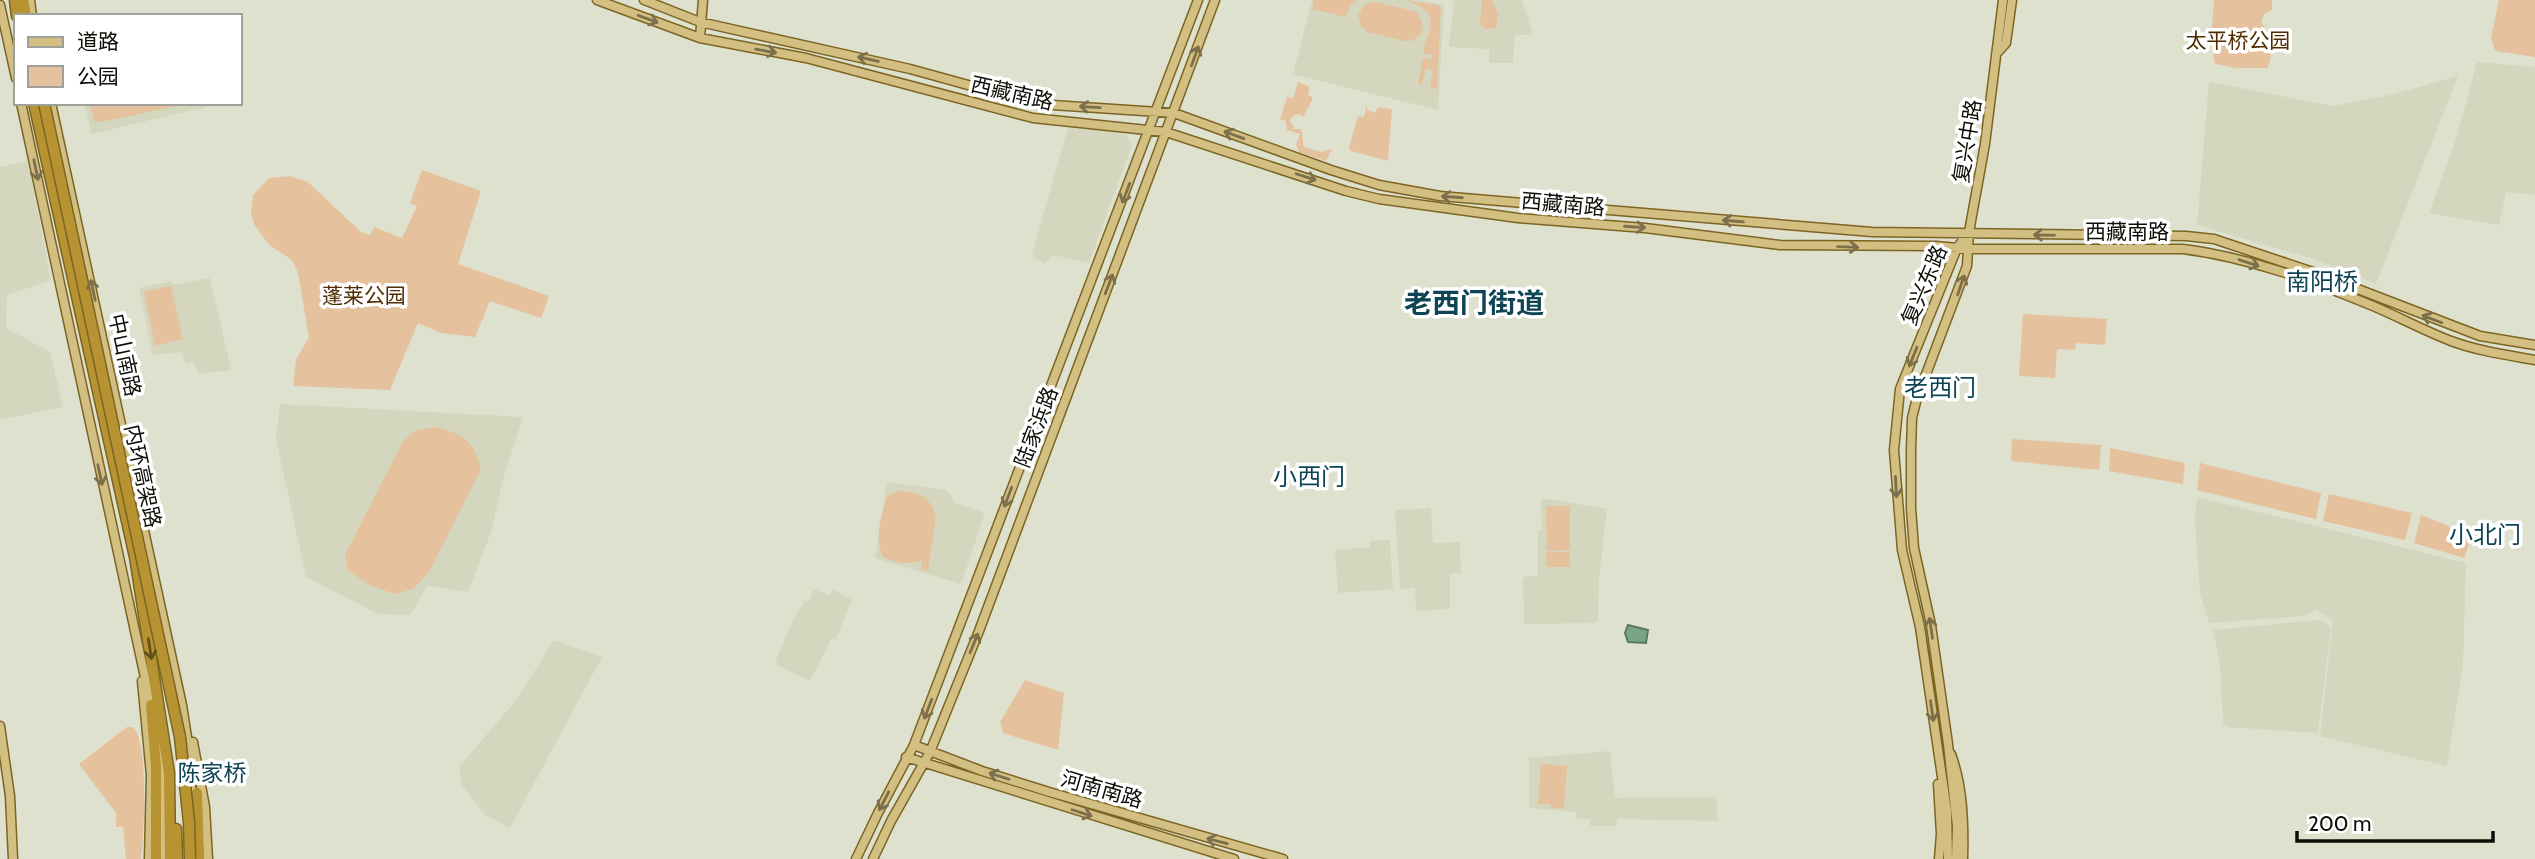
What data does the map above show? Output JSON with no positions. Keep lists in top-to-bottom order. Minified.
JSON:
{"streets":{"highway":["内环高架路"],"main road":["西藏南路","复兴中路","复兴东路","中山南路","陆家浜路","河南南路"]},"crossings":[["西藏南路","复兴中路"],["西藏南路","复兴东路"],["西藏南路","陆家浜路"],["复兴中路","复兴东路"],["中山南路","内环高架路"],["陆家浜路","河南南路"]],"districts":["南阳桥","老西门街道","老西门","小西门","小北门","陈家桥"],"parks":["太平桥公园","蓬莱公园"],"legend":["道路","公园"],"scale_bar":"200 m"}
